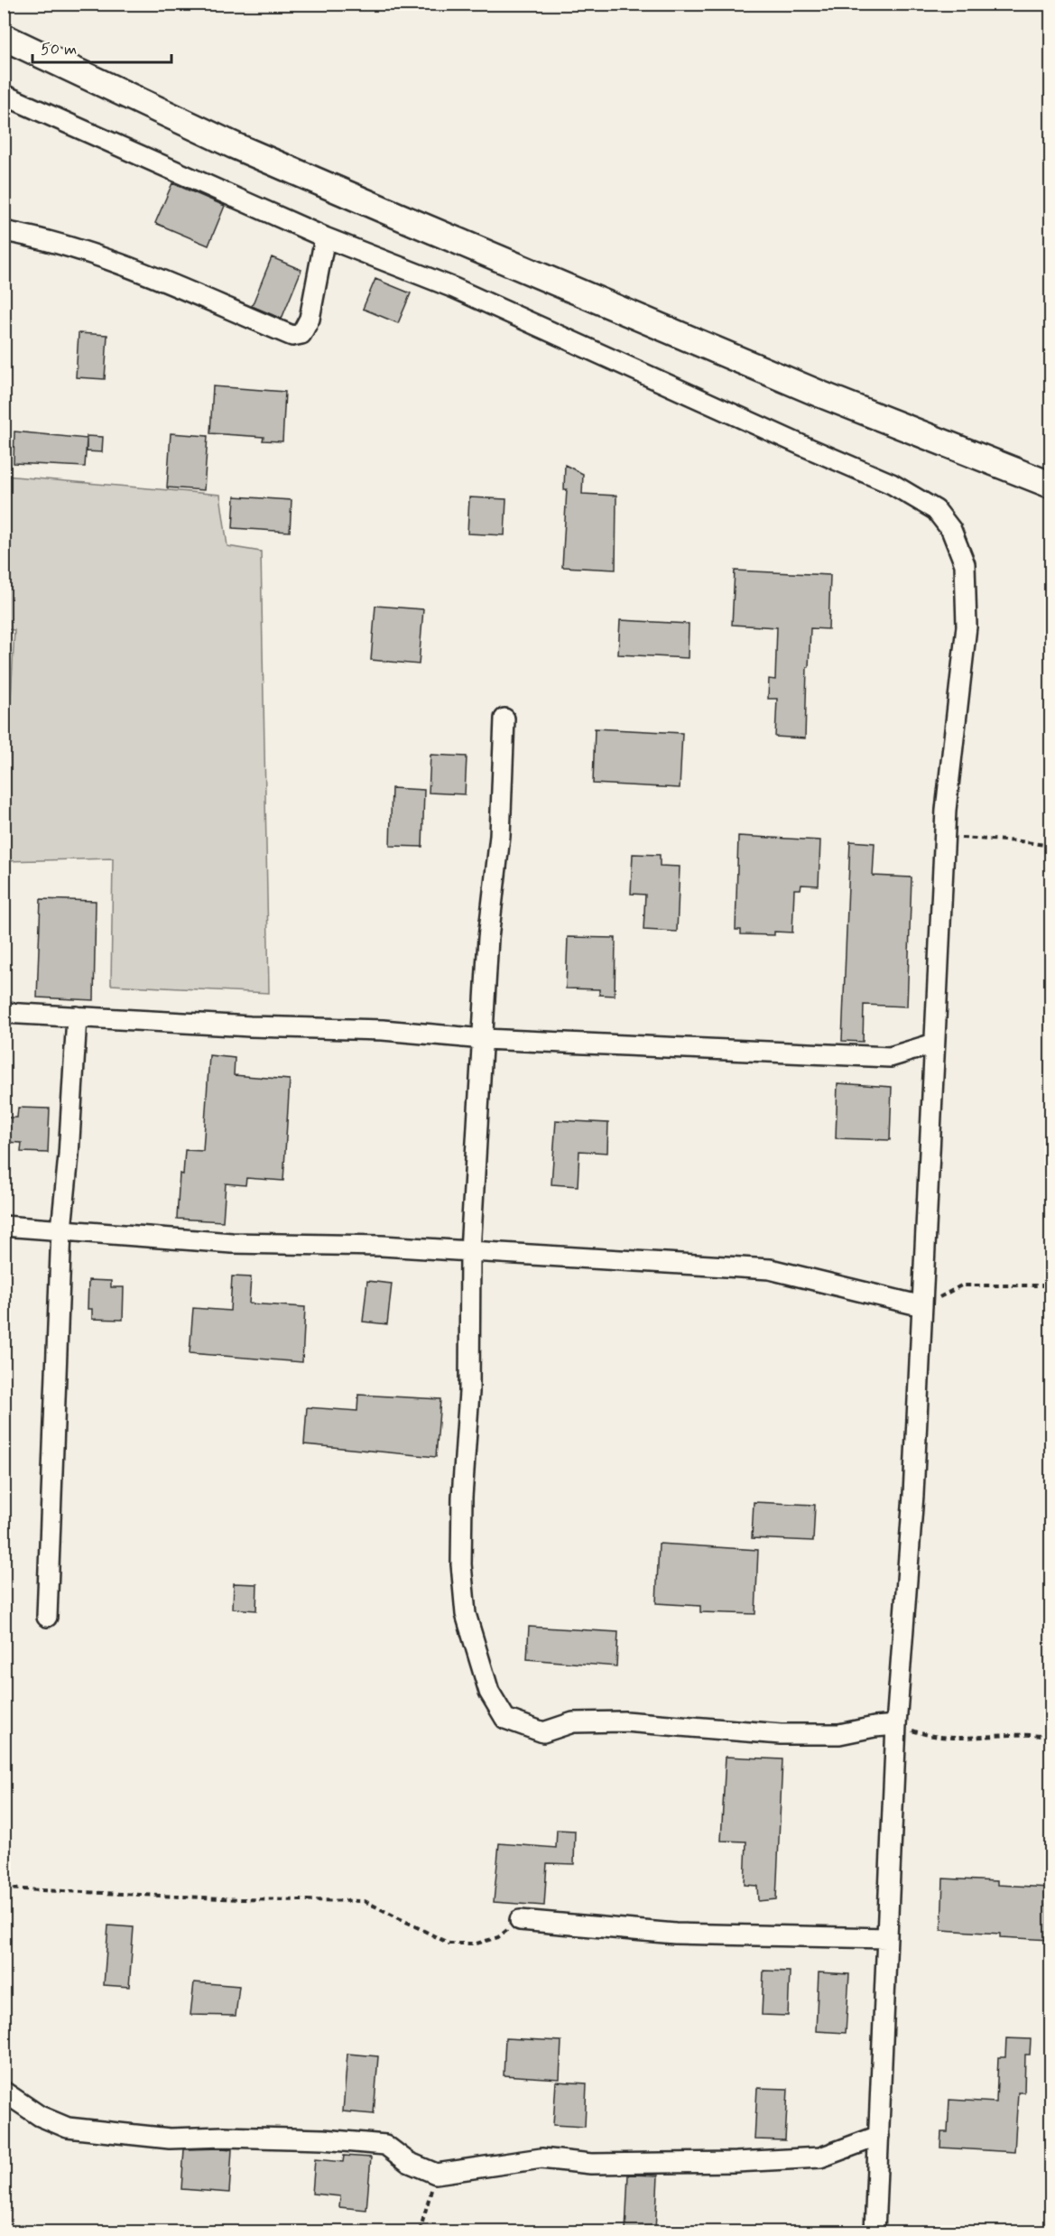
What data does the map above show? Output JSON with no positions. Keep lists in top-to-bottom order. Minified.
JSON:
{"scale_bar":"50 m"}
